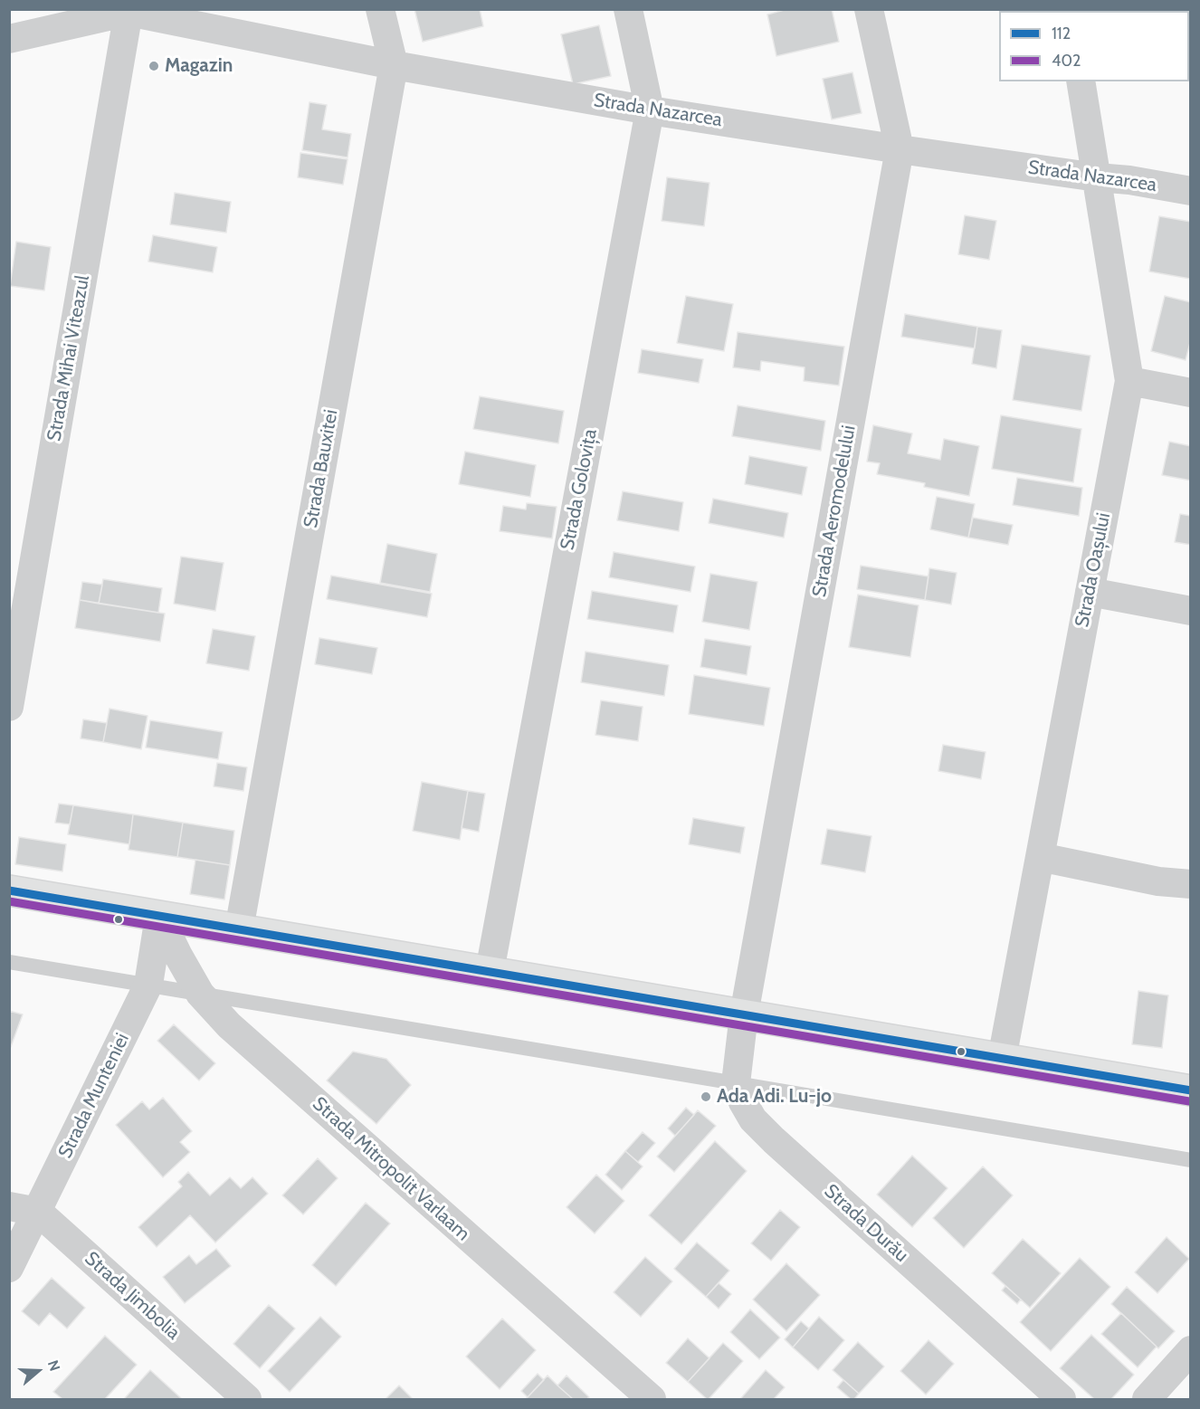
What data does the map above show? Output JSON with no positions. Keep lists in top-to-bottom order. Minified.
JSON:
{"streets":{"street":["Strada Nazarcea","Strada Mihai Viteazul","Strada Bauxitei","Strada Golovița","Strada Aeromodelului","Strada Oașului","Strada Munteniei","Strada Mitropolit Varlaam","Strada Durău","Strada Jimbolia"]},"crossings":[["Strada Nazarcea","Strada Mihai Viteazul"],["Strada Nazarcea","Strada Bauxitei"],["Strada Nazarcea","Strada Golovița"],["Strada Nazarcea","Strada Aeromodelului"],["Strada Nazarcea","Strada Oașului"],["Strada Aeromodelului","Strada Durău"],["Strada Munteniei","Strada Mitropolit Varlaam"],["Strada Munteniei","Strada Jimbolia"]],"places":["Magazin","Ada Adi. Lu-jo"],"lines":["transit line 112","transit line 402"],"legend":["112","402"],"north":"right"}
